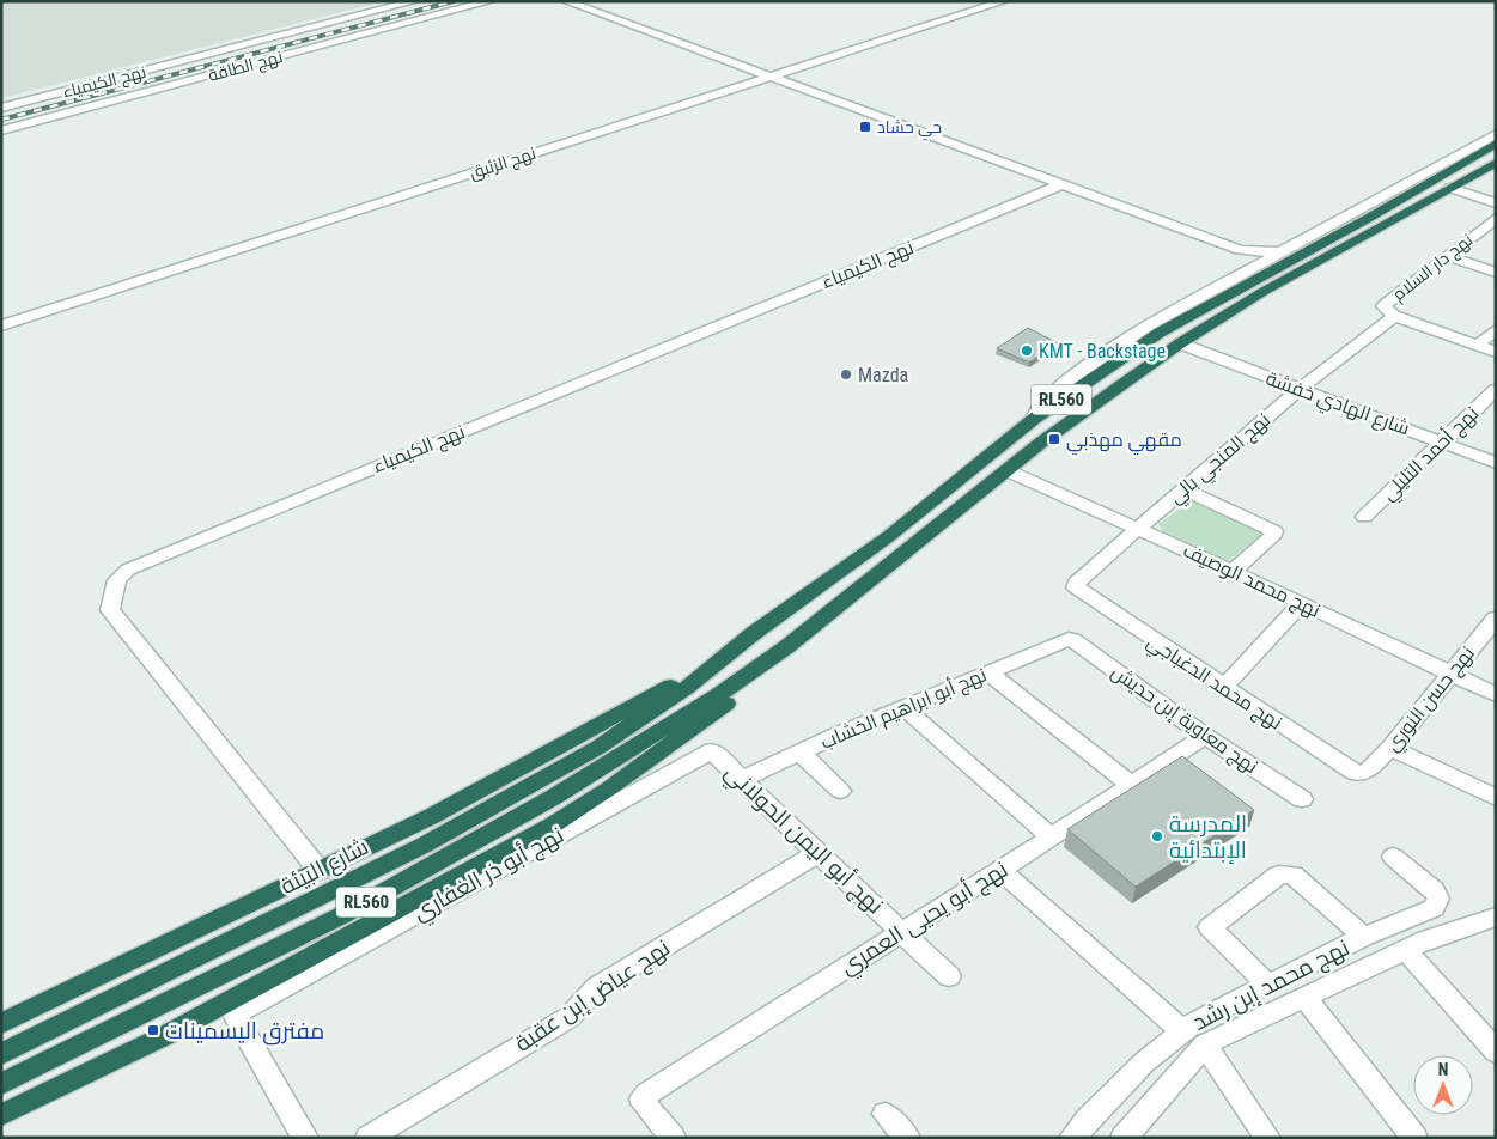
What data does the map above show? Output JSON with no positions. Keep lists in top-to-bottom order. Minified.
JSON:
{"streets":{"highway":["RL560","شارع البيئة"],"street":["نهج الطاقة","نهج الكيمياء","نهج الزئبق","نهج دار السلام","شارع الهادي خفشة","نهج أحمد التليلي","نهج المنجي بالي","نهج محمد الوصيف","نهج محمد الدغباجي","نهج حسن النوري","نهج أبو ابراهيم الخشاب","نهج معاوية إبن حديش","نهج أبو اليمن الحولاني","نهج أبو ذر الغفاري","نهج أبو يحيى العمري","نهج محمد إبن رشد","نهج عياض إبن عقبة"]},"crossings":[["نهج دار السلام","نهج المنجي بالي"],["RL560","شارع الهادي خفشة"],["RL560","نهج محمد الوصيف"],["RL560","شارع البيئة"],["شارع الهادي خفشة","نهج أحمد التليلي"],["شارع الهادي خفشة","نهج المنجي بالي"],["نهج المنجي بالي","نهج محمد الوصيف"],["نهج المنجي بالي","نهج محمد الدغباجي"],["نهج محمد الوصيف","نهج حسن النوري"],["نهج محمد الدغباجي","نهج حسن النوري"],["نهج أبو ابراهيم الخشاب","نهج معاوية إبن حديش"],["نهج أبو ابراهيم الخشاب","نهج أبو اليمن الحولاني"],["نهج معاوية إبن حديش","نهج أبو يحيى العمري"],["نهج أبو اليمن الحولاني","نهج أبو ذر الغفاري"],["نهج أبو اليمن الحولاني","نهج أبو يحيى العمري"],["نهج أبو اليمن الحولاني","نهج عياض إبن عقبة"]],"places":{"transit":["حي حشاد","مقهي مهذبي","مفترق اليسمينات"],"other":["KMT - Backstage","Mazda","المدرسة الإبتدائية"]},"north":"top"}
